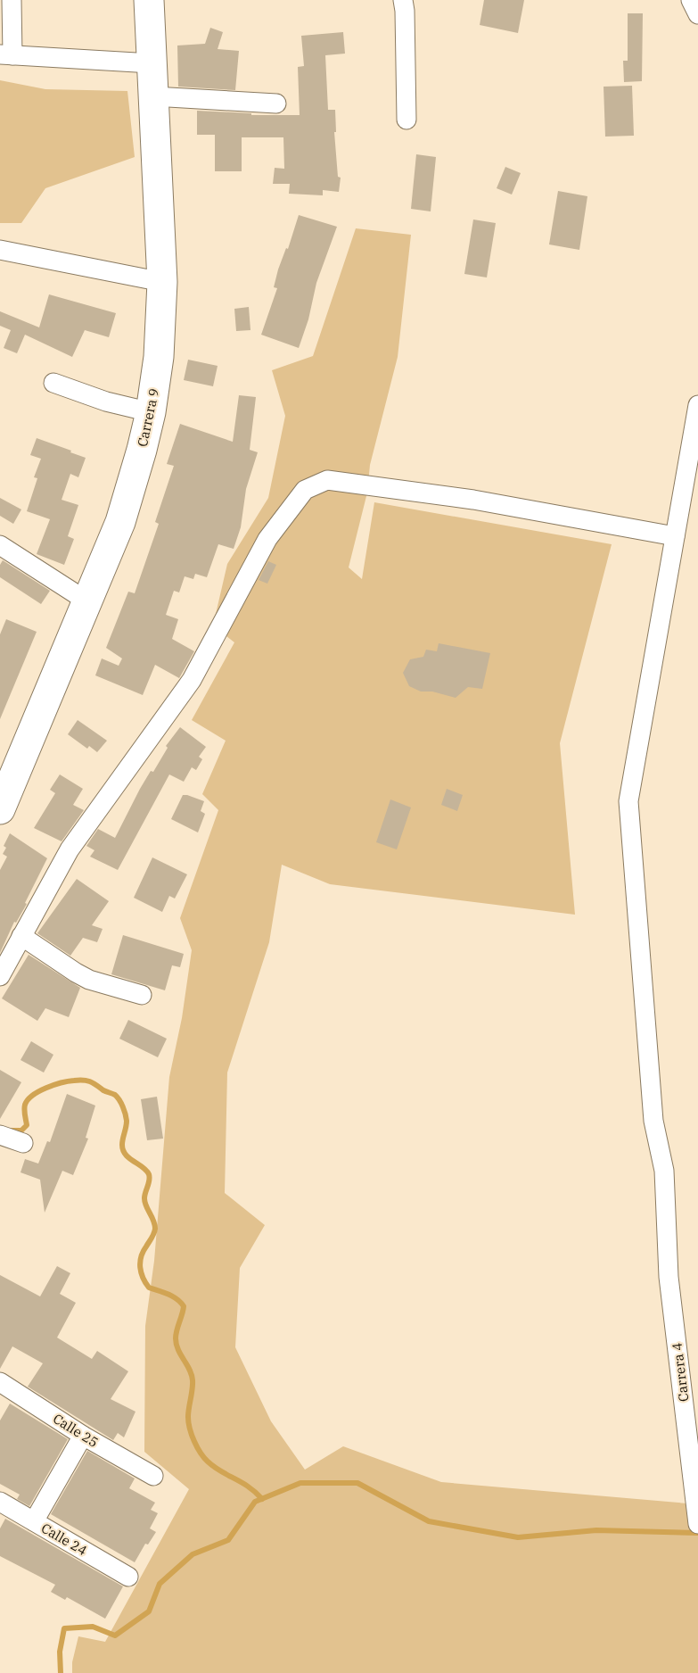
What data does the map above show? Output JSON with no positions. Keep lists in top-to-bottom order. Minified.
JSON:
{"streets":{"highway":["Carrera 9"],"street":["Carrera 4","Calle 25","Calle 24"]}}
